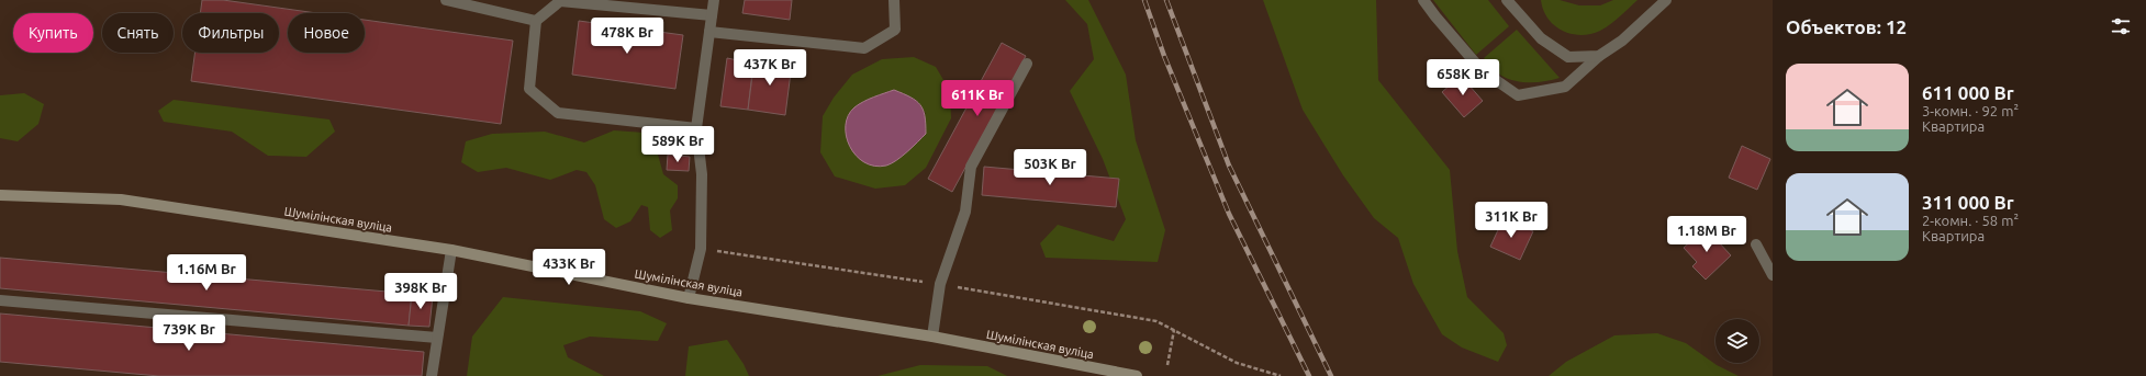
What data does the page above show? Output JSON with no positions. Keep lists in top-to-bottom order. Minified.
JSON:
{"streets":{"main road":["Шумілінская вуліца"]},"page":{"heading":"Объектов: 12","chip":["Купить","Снять","Фильтры","Новое"],"price":["478K Br","437K Br","658K Br","611K Br","589K Br","503K Br","311K Br","1.18M Br","433K Br","1.16M Br","398K Br","739K Br"],"list":[{"name":"611 000 Br","note":"3-комн. · 92 m² · Квартира"},{"name":"311 000 Br","note":"2-комн. · 58 m² · Квартира"}]}}
